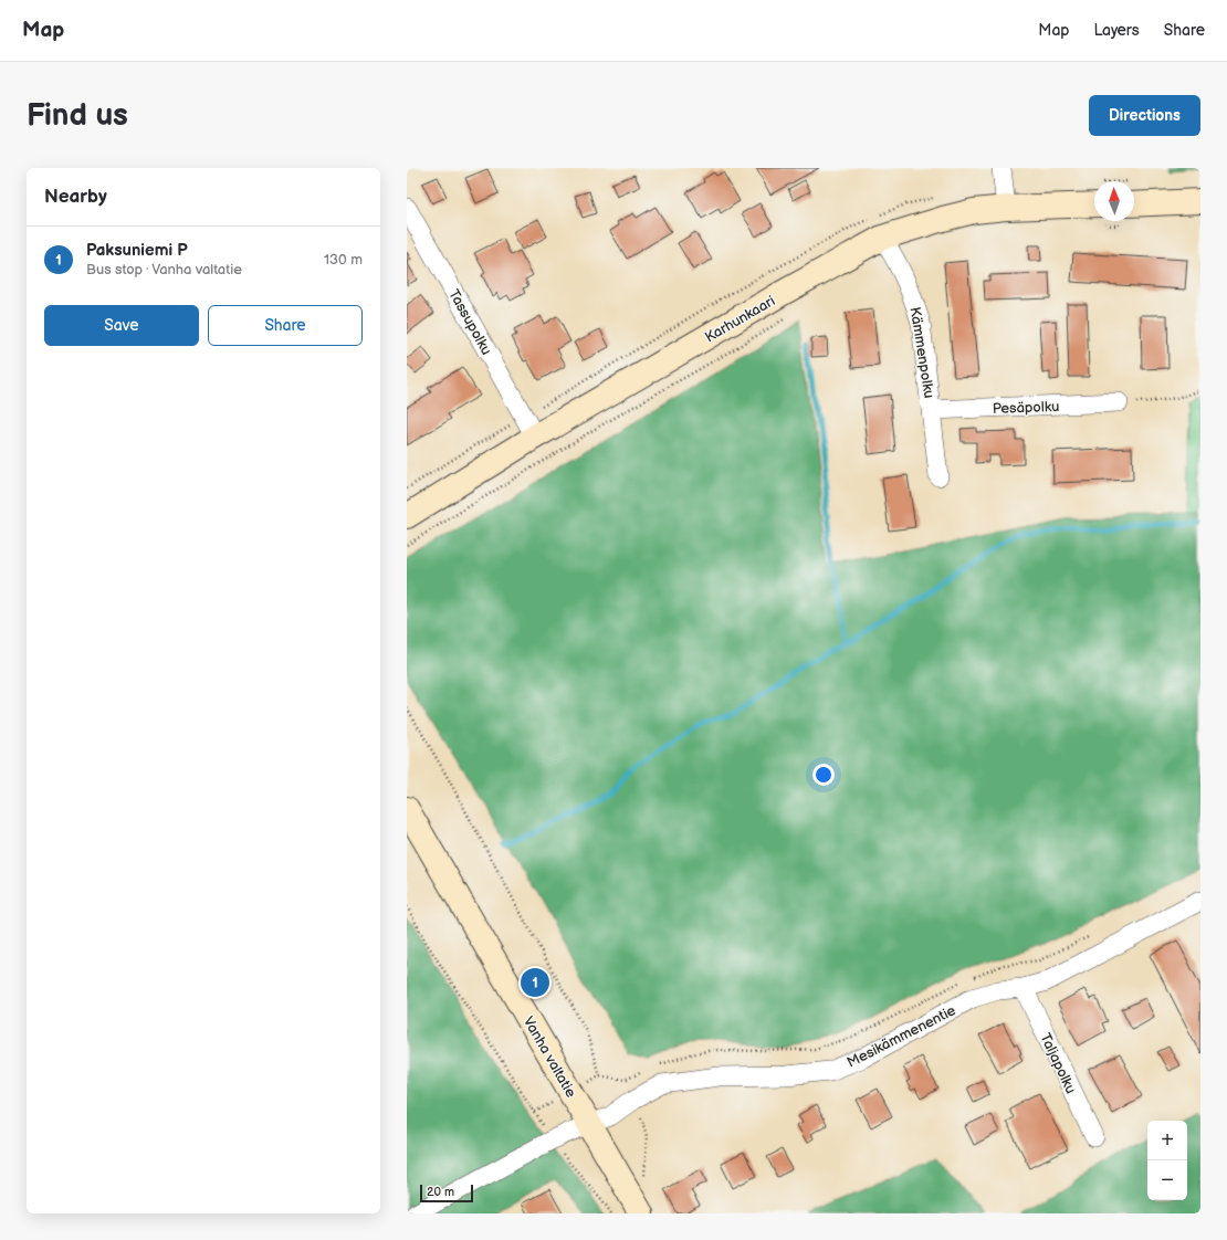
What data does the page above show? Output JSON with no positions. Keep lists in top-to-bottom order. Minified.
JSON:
{"streets":{"street":["Karhunkaari","Tassupolku","Kämmenpolku","Pesäpolku","Mesikämmenentie","Vanha valtatie","Taljapolku"]},"crossings":[["Karhunkaari","Tassupolku"],["Karhunkaari","Kämmenpolku"],["Kämmenpolku","Pesäpolku"],["Mesikämmenentie","Vanha valtatie"],["Mesikämmenentie","Taljapolku"]],"scale_bar":"20 m","north":"top","page":{"header":"Map","nav":["Map","Layers","Share"],"buttons":["Directions",["Save","Share"]],"title":"Find us","heading":"Nearby","list":[{"mark":"1","name":"Paksuniemi P","note":"Bus stop · Vanha valtatie","value":"130 m"}],"pins":"1","map_buttons":["+","−"],"scale":"20 m"}}
